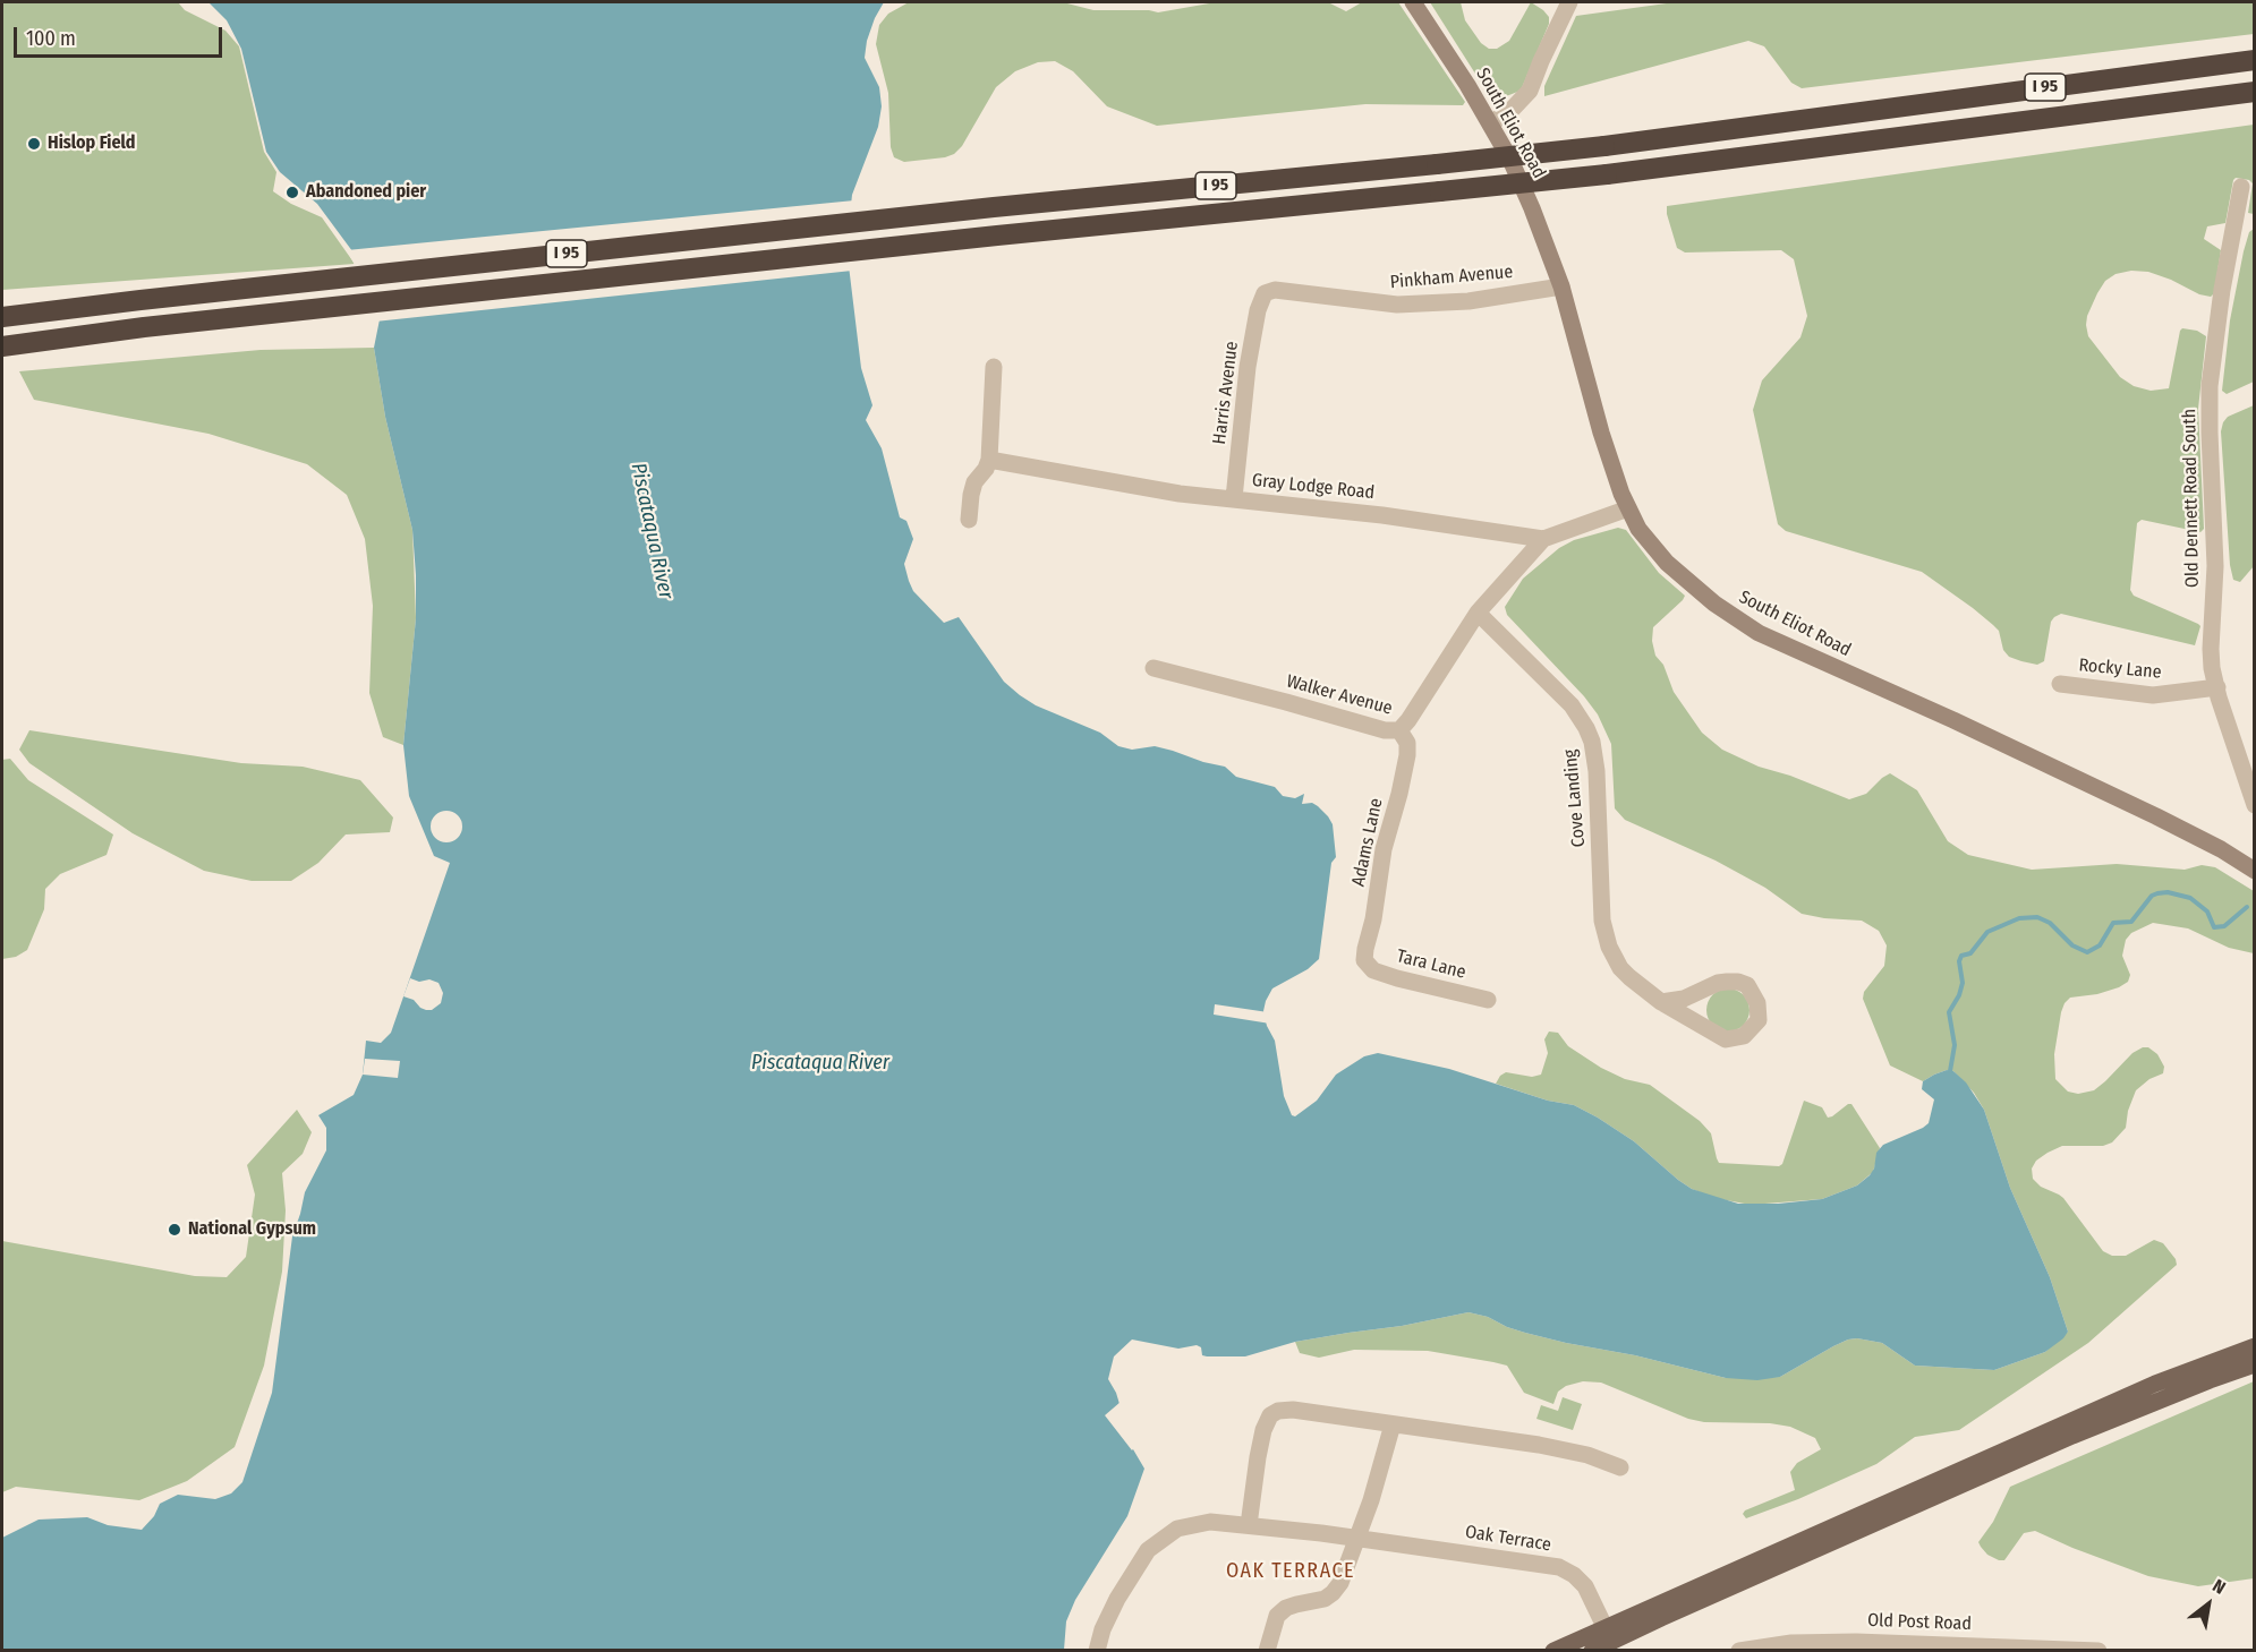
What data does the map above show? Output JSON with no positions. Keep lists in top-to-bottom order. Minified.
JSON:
{"streets":{"highway":["I 95"],"main road":["South Eliot Road"],"street":["Pinkham Avenue","Harris Avenue","Gray Lodge Road","Old Dennett Road South","Rocky Lane","Walker Avenue","Cove Landing","Adams Lane","Tara Lane","Oak Terrace","Old Post Road"]},"crossings":[["South Eliot Road","Pinkham Avenue"],["South Eliot Road","Gray Lodge Road"],["Pinkham Avenue","Harris Avenue"],["Harris Avenue","Gray Lodge Road"],["Gray Lodge Road","Walker Avenue"],["Old Dennett Road South","Rocky Lane"],["Walker Avenue","Cove Landing"],["Walker Avenue","Adams Lane"],["Adams Lane","Tara Lane"]],"districts":["OAK TERRACE"],"water":["Piscataqua River"],"places":["Hislop Field","Abandoned pier","National Gypsum"],"scale_bar":"100 m","north":"top right"}
